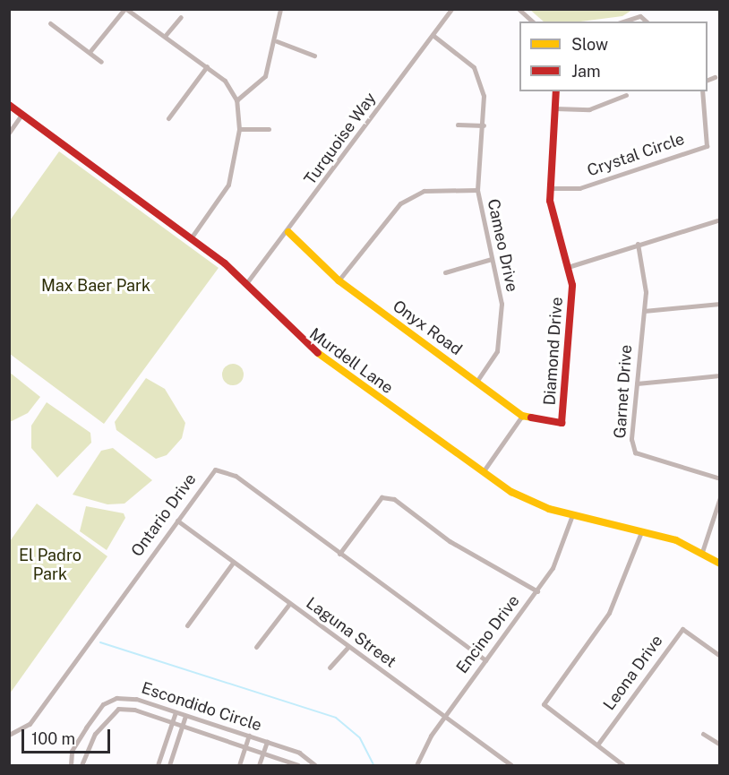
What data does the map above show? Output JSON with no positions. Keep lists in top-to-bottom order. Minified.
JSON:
{"streets":{"street":["Turquoise Way","Crystal Circle","Cameo Drive","Onyx Road","Diamond Drive","Murdell Lane","Garnet Drive","Ontario Drive","Laguna Street","Encino Drive","Leona Drive","Escondido Circle"]},"crossings":[["Turquoise Way","Cameo Drive"],["Turquoise Way","Onyx Road"],["Turquoise Way","Murdell Lane"],["Crystal Circle","Diamond Drive"],["Cameo Drive","Onyx Road"],["Onyx Road","Diamond Drive"],["Murdell Lane","Encino Drive"],["Ontario Drive","Laguna Street"],["Ontario Drive","Encino Drive"],["Laguna Street","Encino Drive"]],"parks":["Max Baer Park","El Padro Park"],"legend":["Slow","Jam"],"scale_bar":"100 m"}
